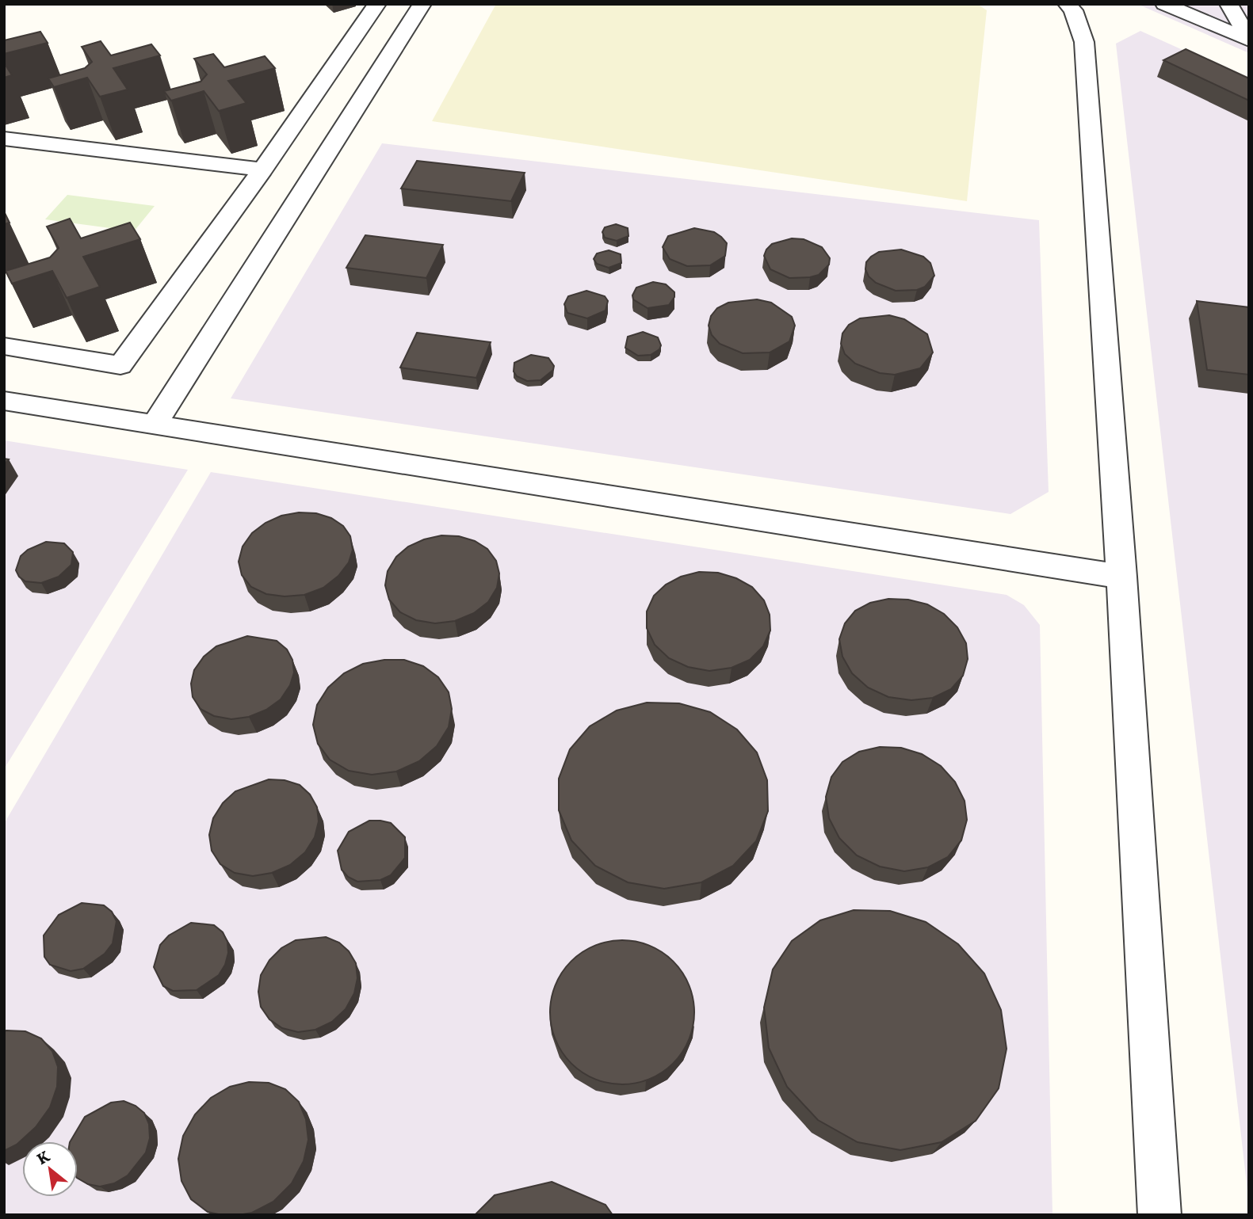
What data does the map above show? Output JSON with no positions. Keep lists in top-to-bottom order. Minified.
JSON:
{"north":"top left"}
